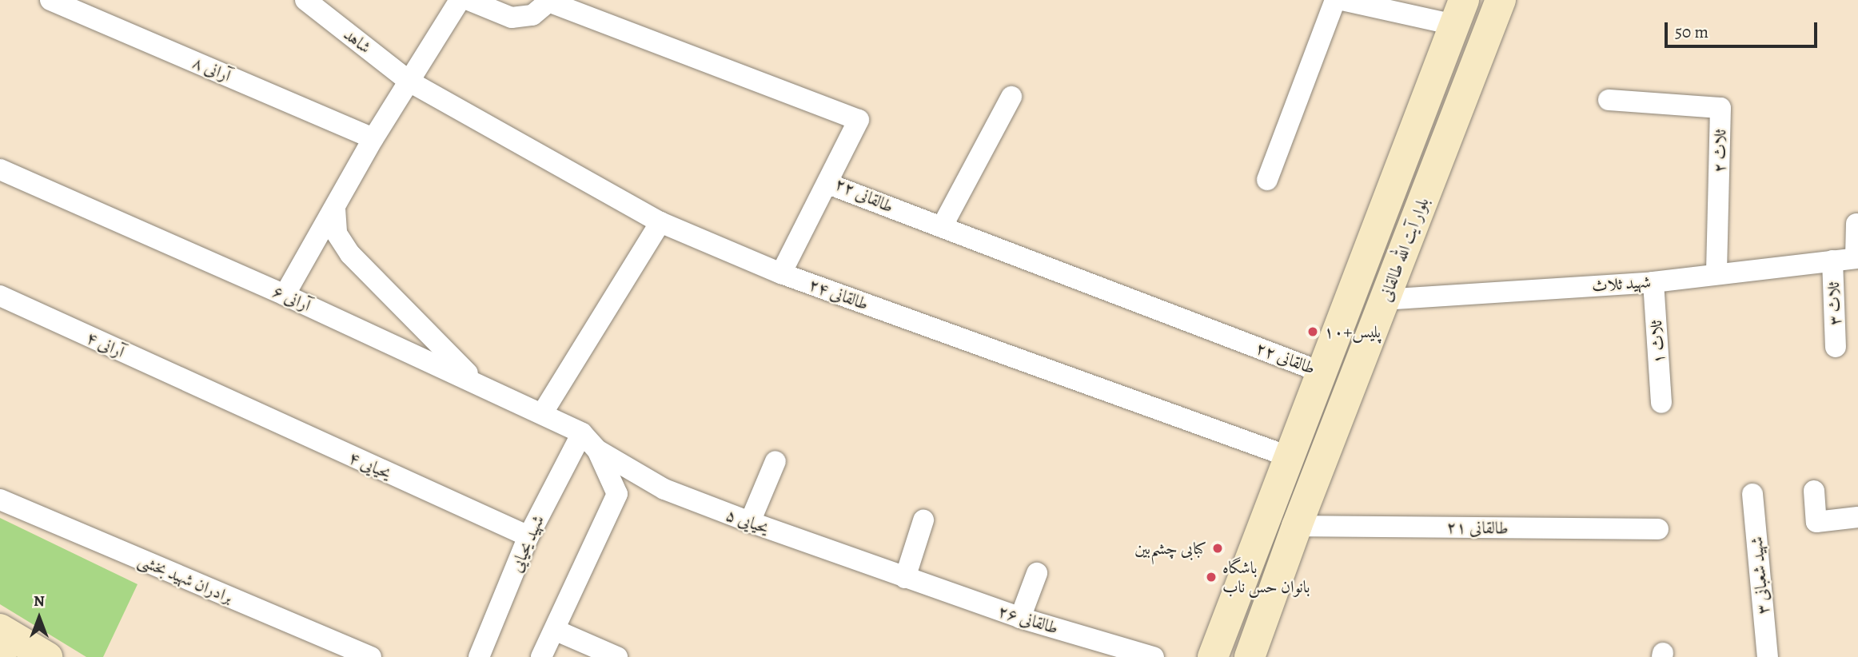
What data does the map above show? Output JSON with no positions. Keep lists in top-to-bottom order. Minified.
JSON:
{"streets":{"main road":["بلوار آیت الله طالقانی"],"street":["شاهد","آرانی ۸","ثلاث ۲","طالقانی ۲۲","شهید ثلاث","طالقانی ۲۴","آرانی ۶","ثلاث ۳","ثلاث ۱","آرانی ۴","یحیایی ۴","یحیایی ۵","طالقانی ۲۱","شهید یحیایی","شهید شعبانی ۳","برادران شهید بخشی","طالقانی ۲۶"]},"crossings":[["شاهد","طالقانی ۲۴"],["ثلاث ۲","شهید ثلاث"],["طالقانی ۲۲","بلوار آیت الله طالقانی"],["بلوار آیت الله طالقانی","شهید ثلاث"],["بلوار آیت الله طالقانی","طالقانی ۲۴"],["بلوار آیت الله طالقانی","طالقانی ۲۱"],["شهید ثلاث","ثلاث ۳"],["شهید ثلاث","ثلاث ۱"],["آرانی ۶","یحیایی ۵"],["آرانی ۶","شهید یحیایی"],["آرانی ۴","یحیایی ۴"],["یحیایی ۴","شهید یحیایی"],["یحیایی ۵","طالقانی ۲۶"]],"places":["پلیس+۱۰","کبابی چشم‌بین","باشگاه بانوان حس ناب"],"scale_bar":"50 m","north":"top"}
